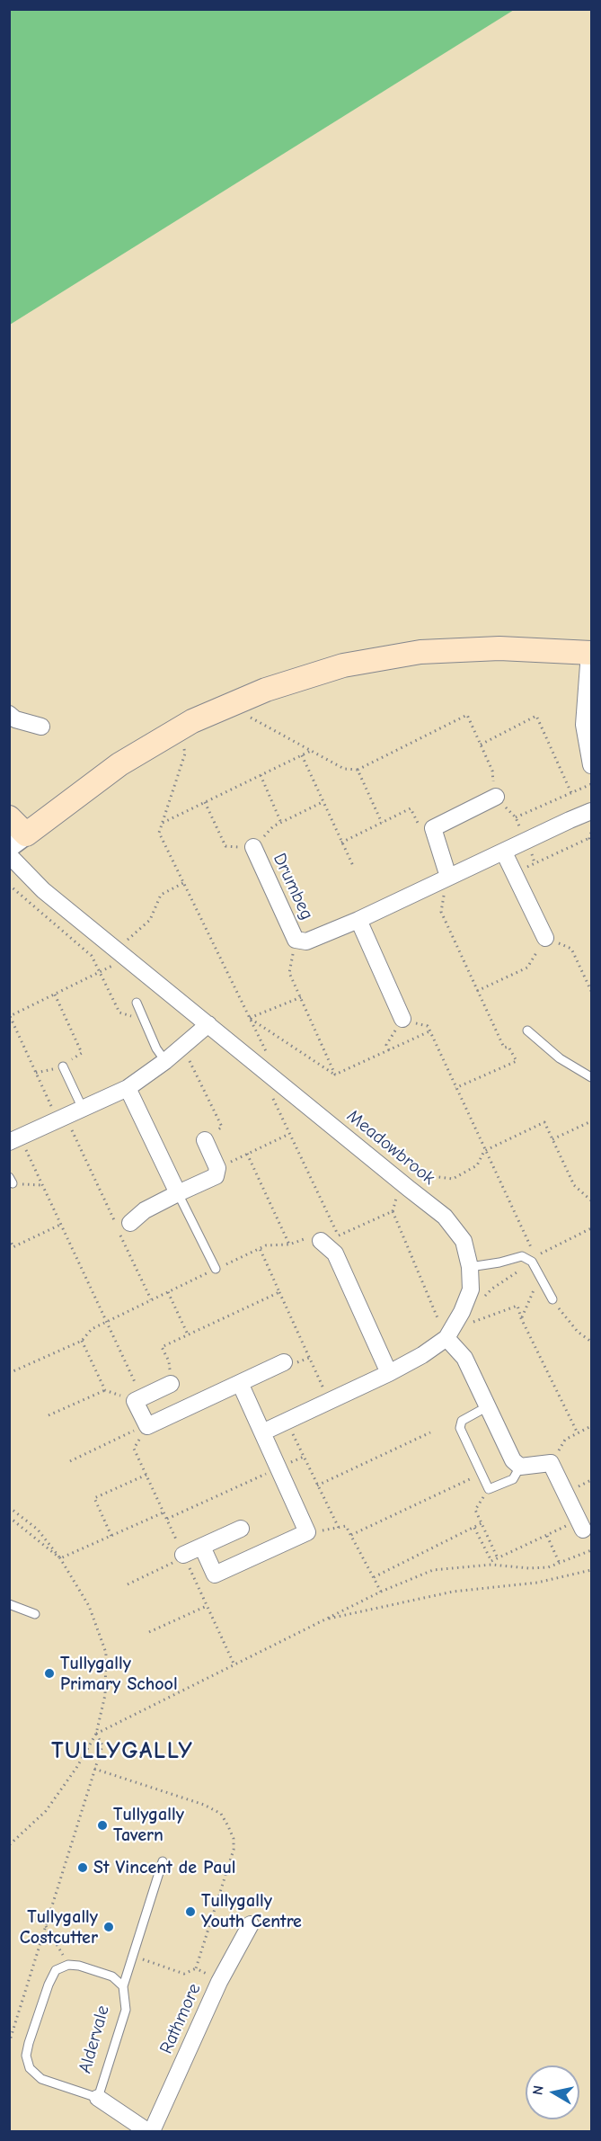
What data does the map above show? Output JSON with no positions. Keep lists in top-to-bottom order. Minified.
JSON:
{"streets":{"street":["Drumbeg","Meadowbrook","Rathmore","Aldervale"]},"districts":["TULLYGALLY"],"places":["Tullygally Primary School","Tullygally Tavern","St Vincent de Paul","Tullygally Youth Centre","Tullygally Costcutter"],"north":"left"}
